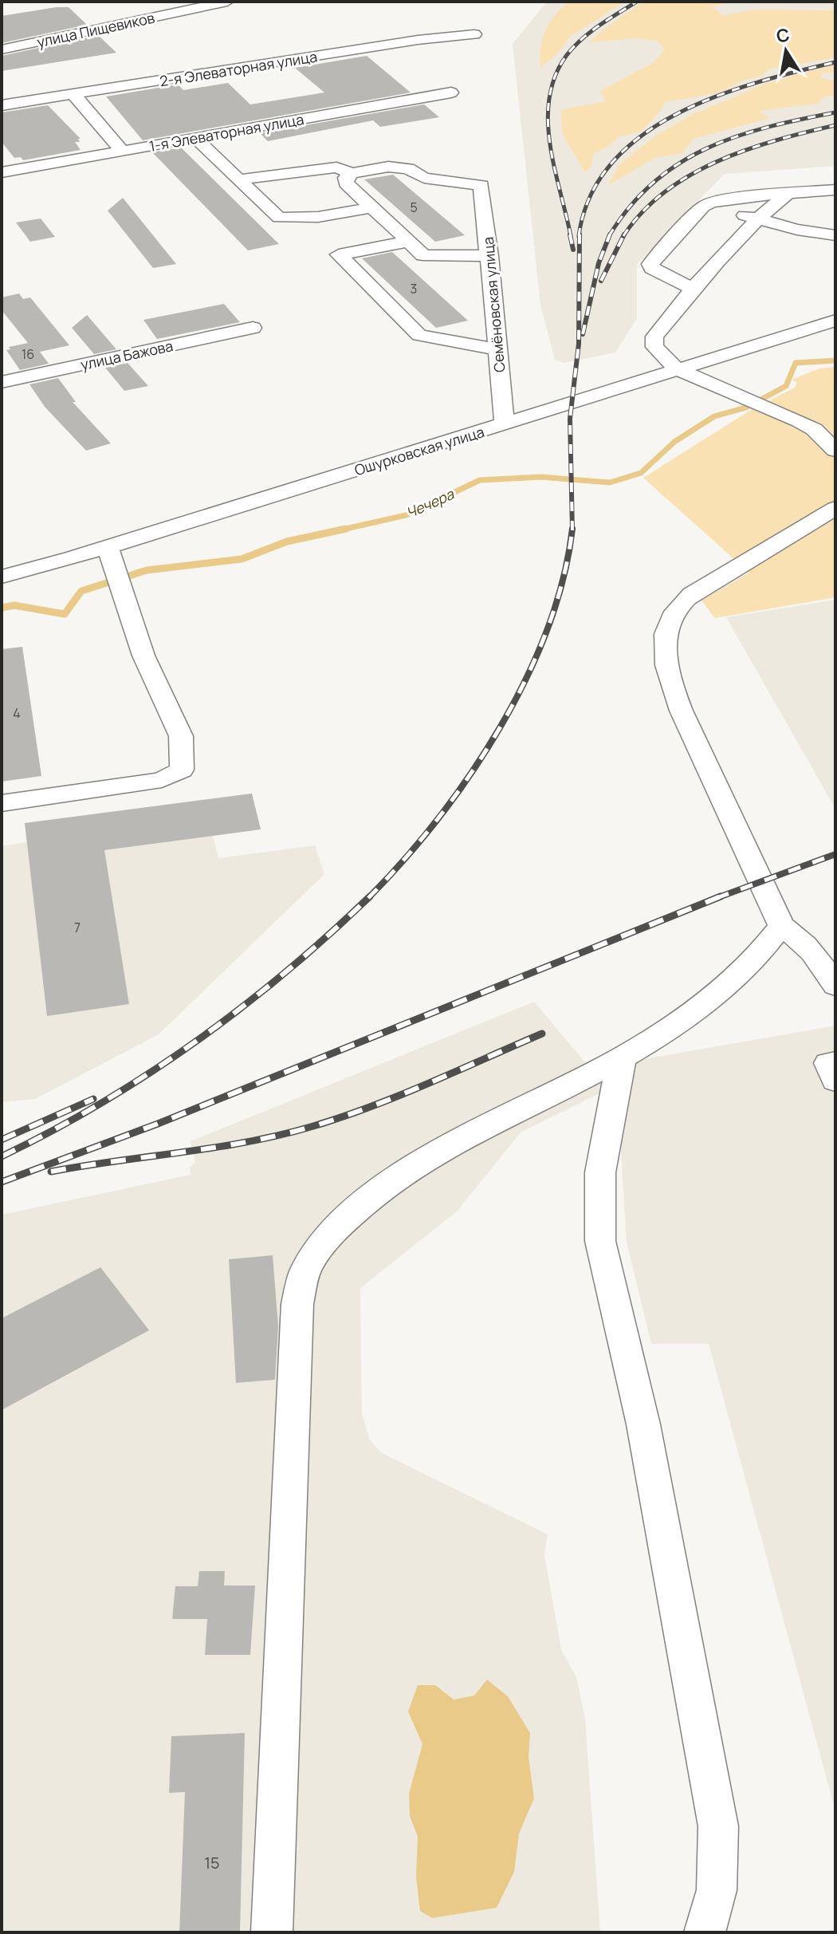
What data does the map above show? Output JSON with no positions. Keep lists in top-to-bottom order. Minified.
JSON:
{"streets":{"street":["улица Пищевиков","2-я Элеваторная улица","1-я Элеваторная улица","Семёновская улица","улица Бажова","Ошурковская улица"]},"crossings":[["Семёновская улица","Ошурковская улица"]],"water":["Чечера"],"house_numbers":["5","3","16","4","7","15"],"north":"top"}
